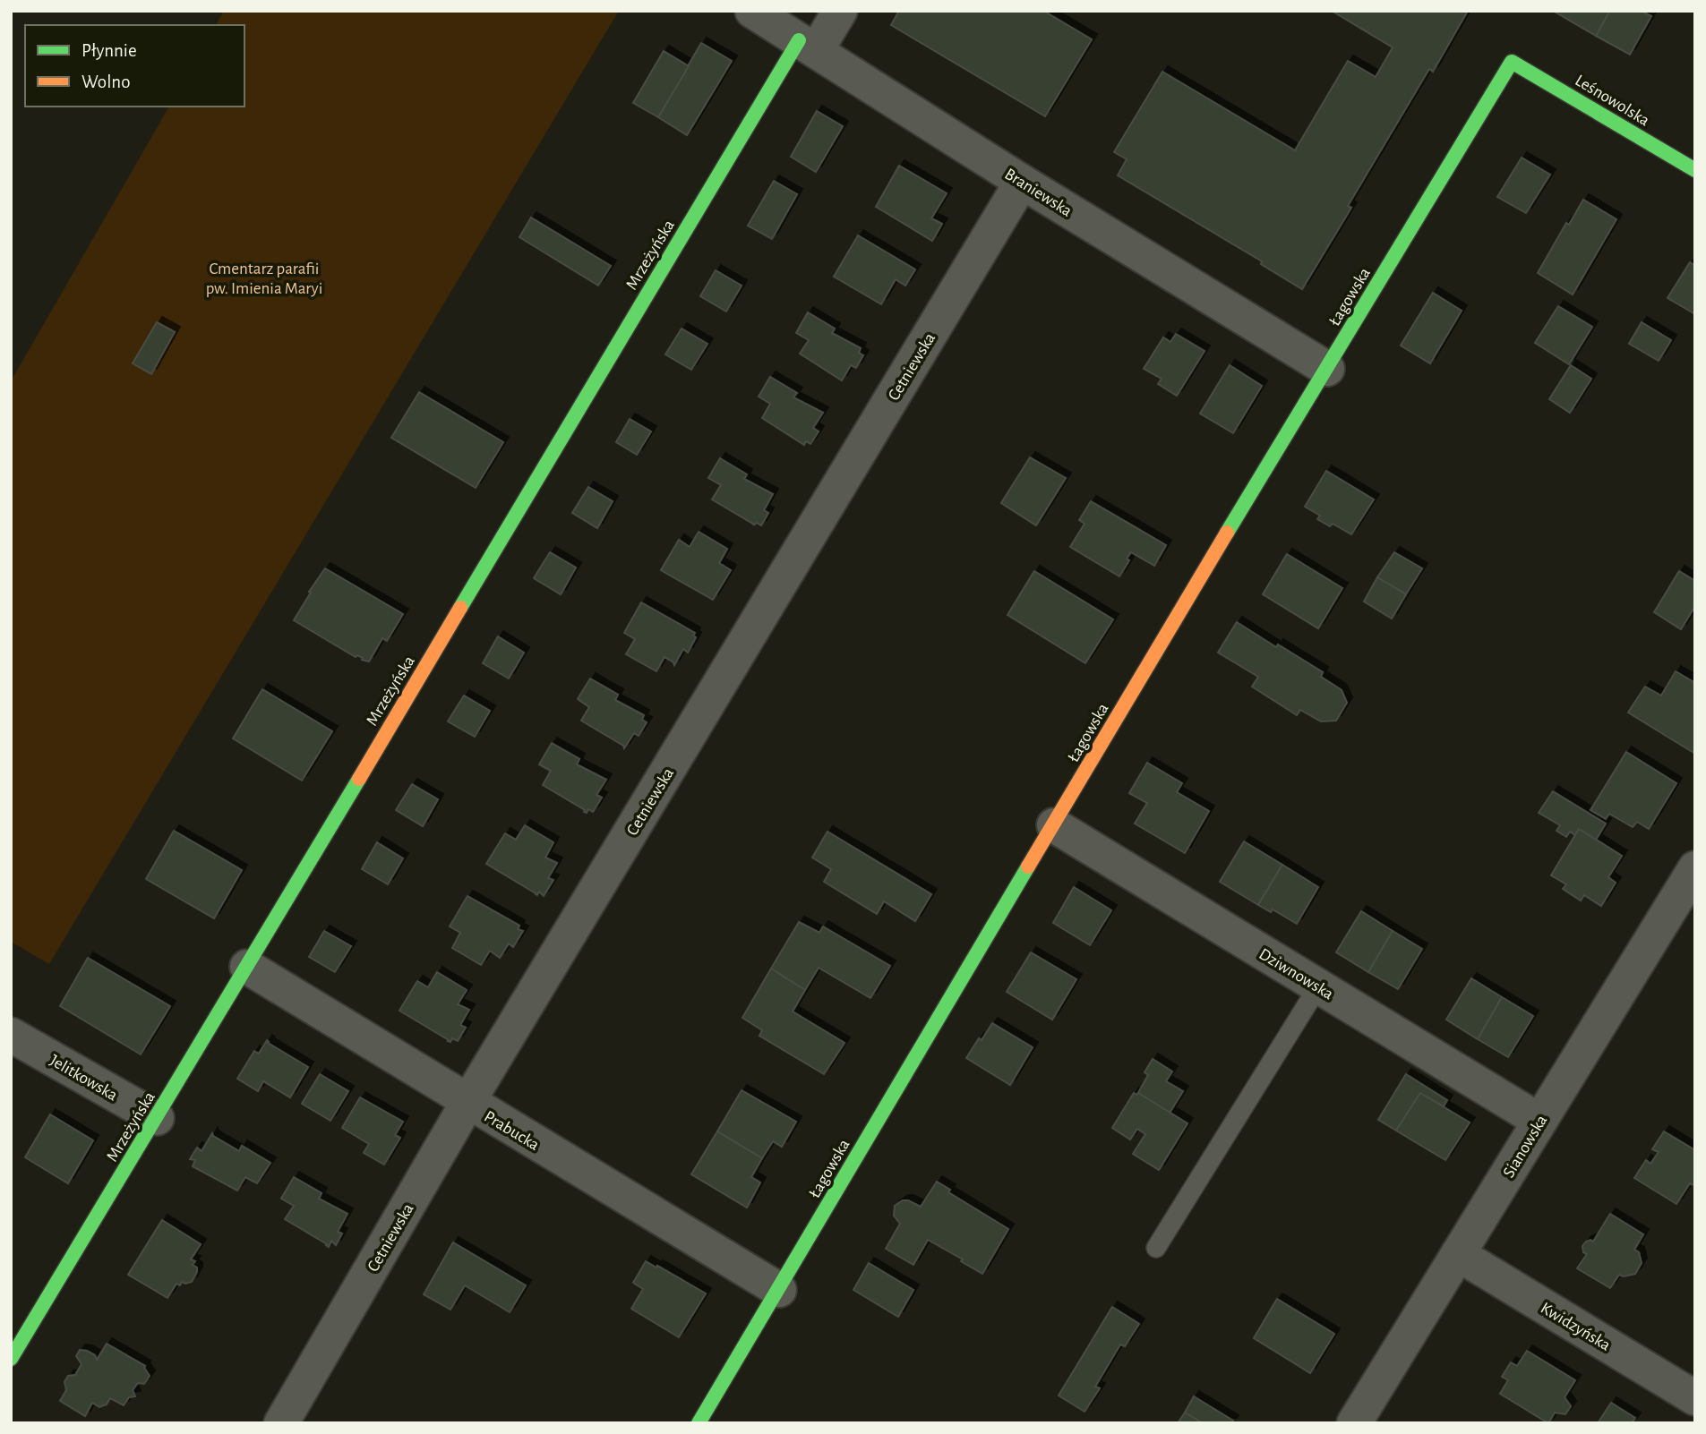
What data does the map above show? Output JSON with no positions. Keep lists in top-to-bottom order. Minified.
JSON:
{"streets":{"street":["Leśnowolska","Braniewska","Mrzeżyńska","Łagowska","Cetniewska","Dziwnowska","Jelitkowska","Prabucka","Sianowska","Kwidzyńska"]},"crossings":[["Leśnowolska","Łagowska"],["Braniewska","Mrzeżyńska"],["Braniewska","Łagowska"],["Braniewska","Cetniewska"],["Mrzeżyńska","Jelitkowska"],["Mrzeżyńska","Prabucka"],["Łagowska","Dziwnowska"],["Łagowska","Prabucka"],["Cetniewska","Prabucka"],["Dziwnowska","Sianowska"],["Sianowska","Kwidzyńska"]],"parks":["Cmentarz parafii pw. Imienia Maryi"],"legend":["Płynnie","Wolno"]}
